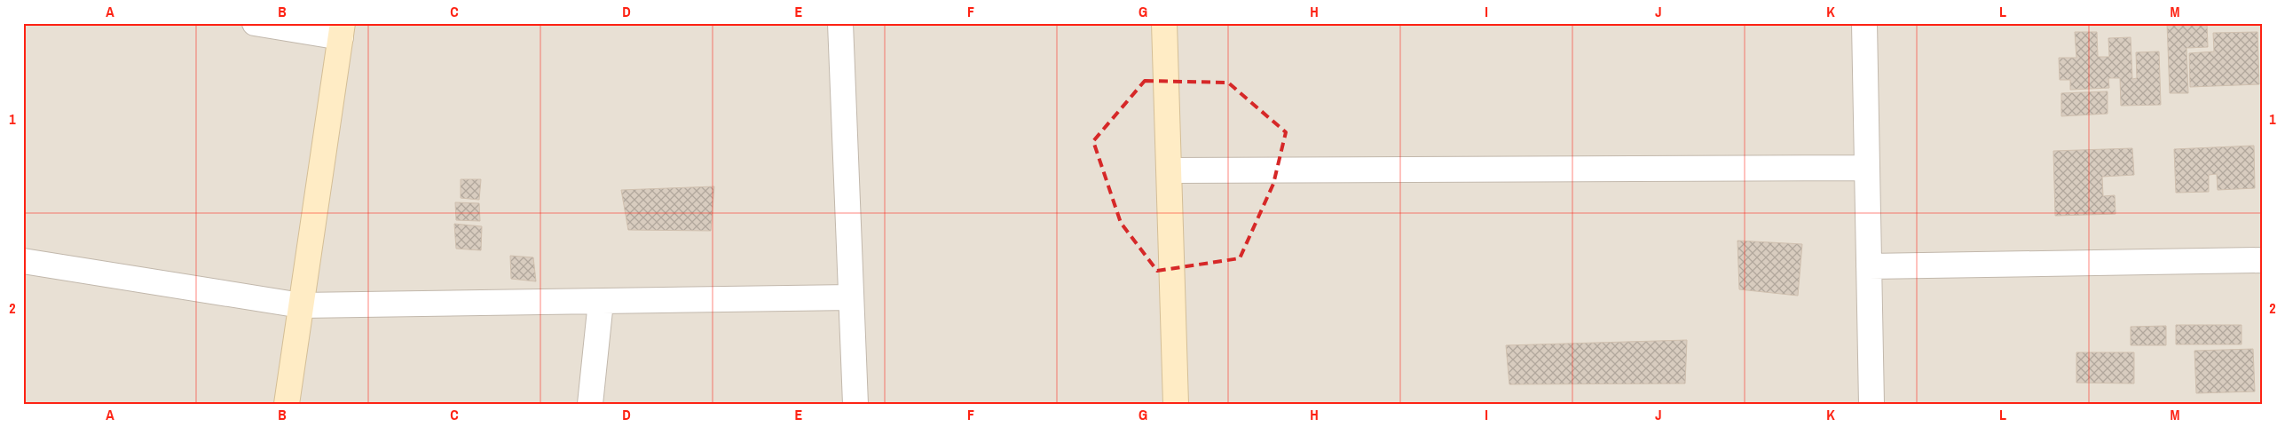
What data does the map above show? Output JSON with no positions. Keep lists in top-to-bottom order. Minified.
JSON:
{"grid":{"columns":["A","B","C","D","E","F","G","H","I","J","K","L","M"],"rows":["1","2"]}}
